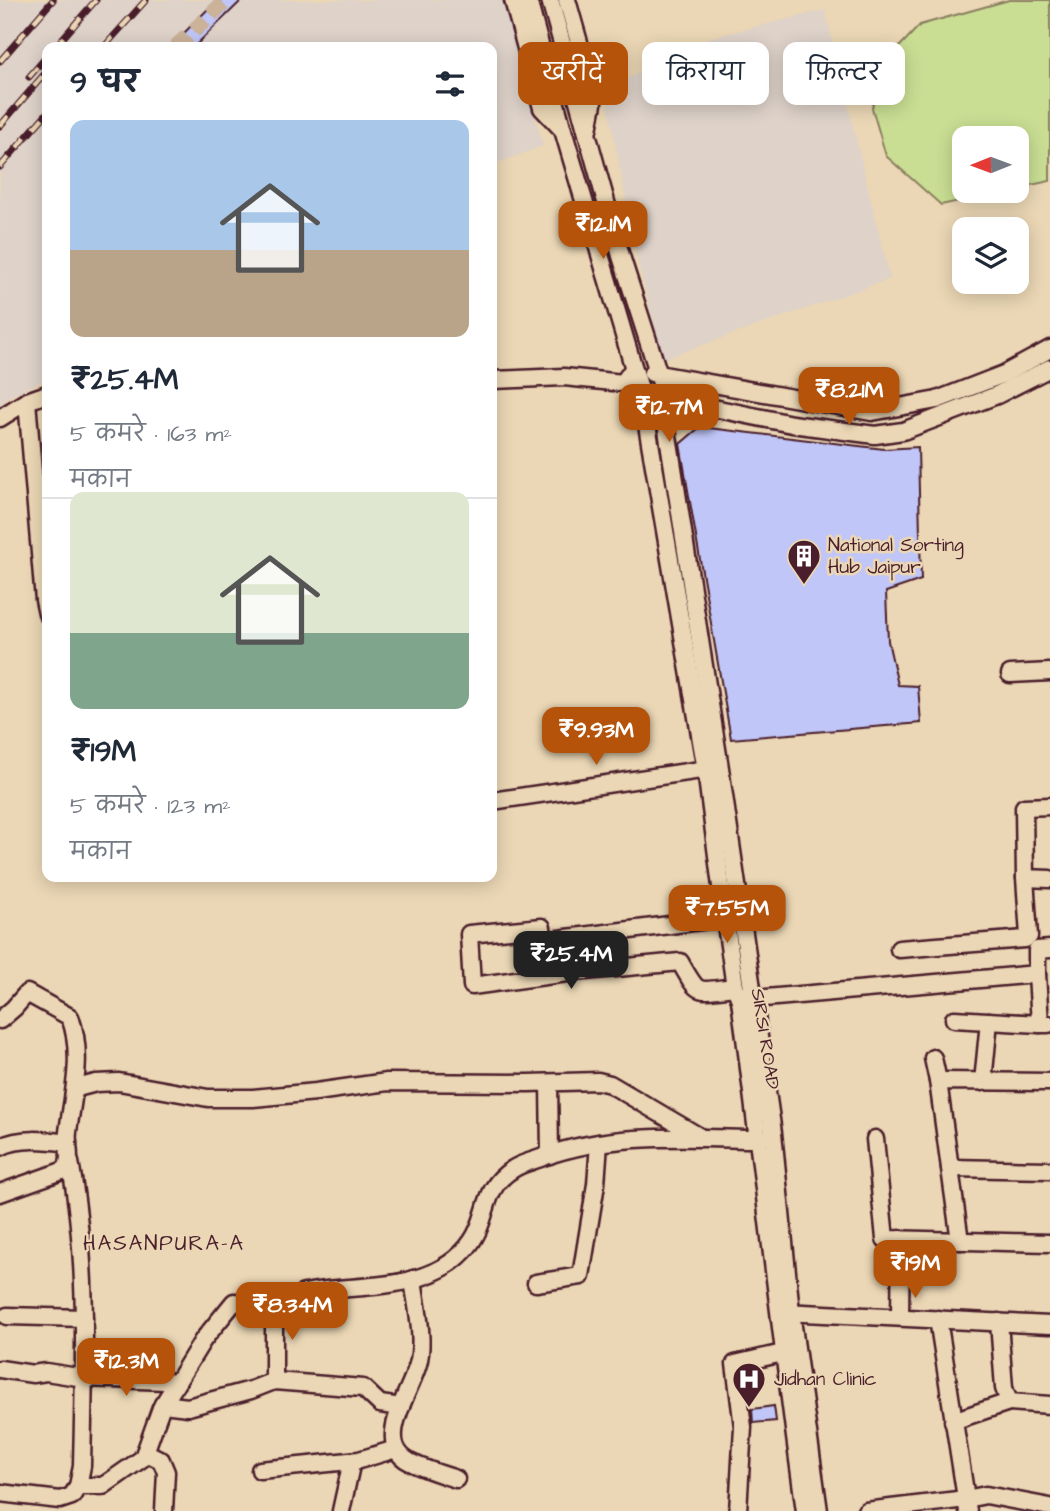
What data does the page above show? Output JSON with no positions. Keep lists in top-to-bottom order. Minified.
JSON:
{"streets":{"street":["SIRSI ROAD"]},"districts":["HASANPURA-A"],"places":{"building":["National Sorting Hub Jaipur"],"hospital":["Jidhan Clinic"]},"north":"left","page":{"chip":["खरीदें","किराया","फ़िल्टर"],"heading":"9 घर","list":[{"name":"₹25.4M","note":"5 कमरे · 163 m² · मकान"},{"name":"₹19M","note":"5 कमरे · 123 m² · मकान"}],"price":["₹12.1M","₹8.21M","₹12.7M","₹9.93M","₹7.55M","₹25.4M","₹19M","₹8.34M","₹12.3M"]}}
